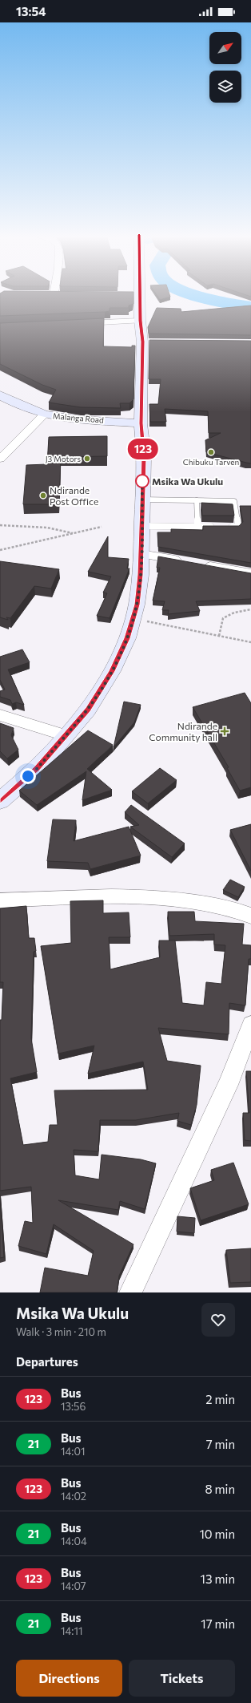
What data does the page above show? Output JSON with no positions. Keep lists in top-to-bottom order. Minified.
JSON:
{"streets":{"street":["Malanga Road"]},"places":{"other":["Chibuku Tarven","J3 Motors","Msika Wa Ukulu","Ndirande Post Office"],"health":["Ndirande Community hall"]},"lines":["bus line 123"],"north":"top right","page":{"status":"13:54","on_map":"123","heading":[["Msika Wa Ukulu","Walk · 3 min · 210 m"],"Departures"],"list":[{"mark":"123","name":"Bus","note":"13:56","value":"2 min"},{"mark":"21","name":"Bus","note":"14:01","value":"7 min"},{"mark":"123","name":"Bus","note":"14:02","value":"8 min"},{"mark":"21","name":"Bus","note":"14:04","value":"10 min"},{"mark":"123","name":"Bus","note":"14:07","value":"13 min"},{"mark":"21","name":"Bus","note":"14:11","value":"17 min"}],"buttons":["Directions","Tickets"]}}
